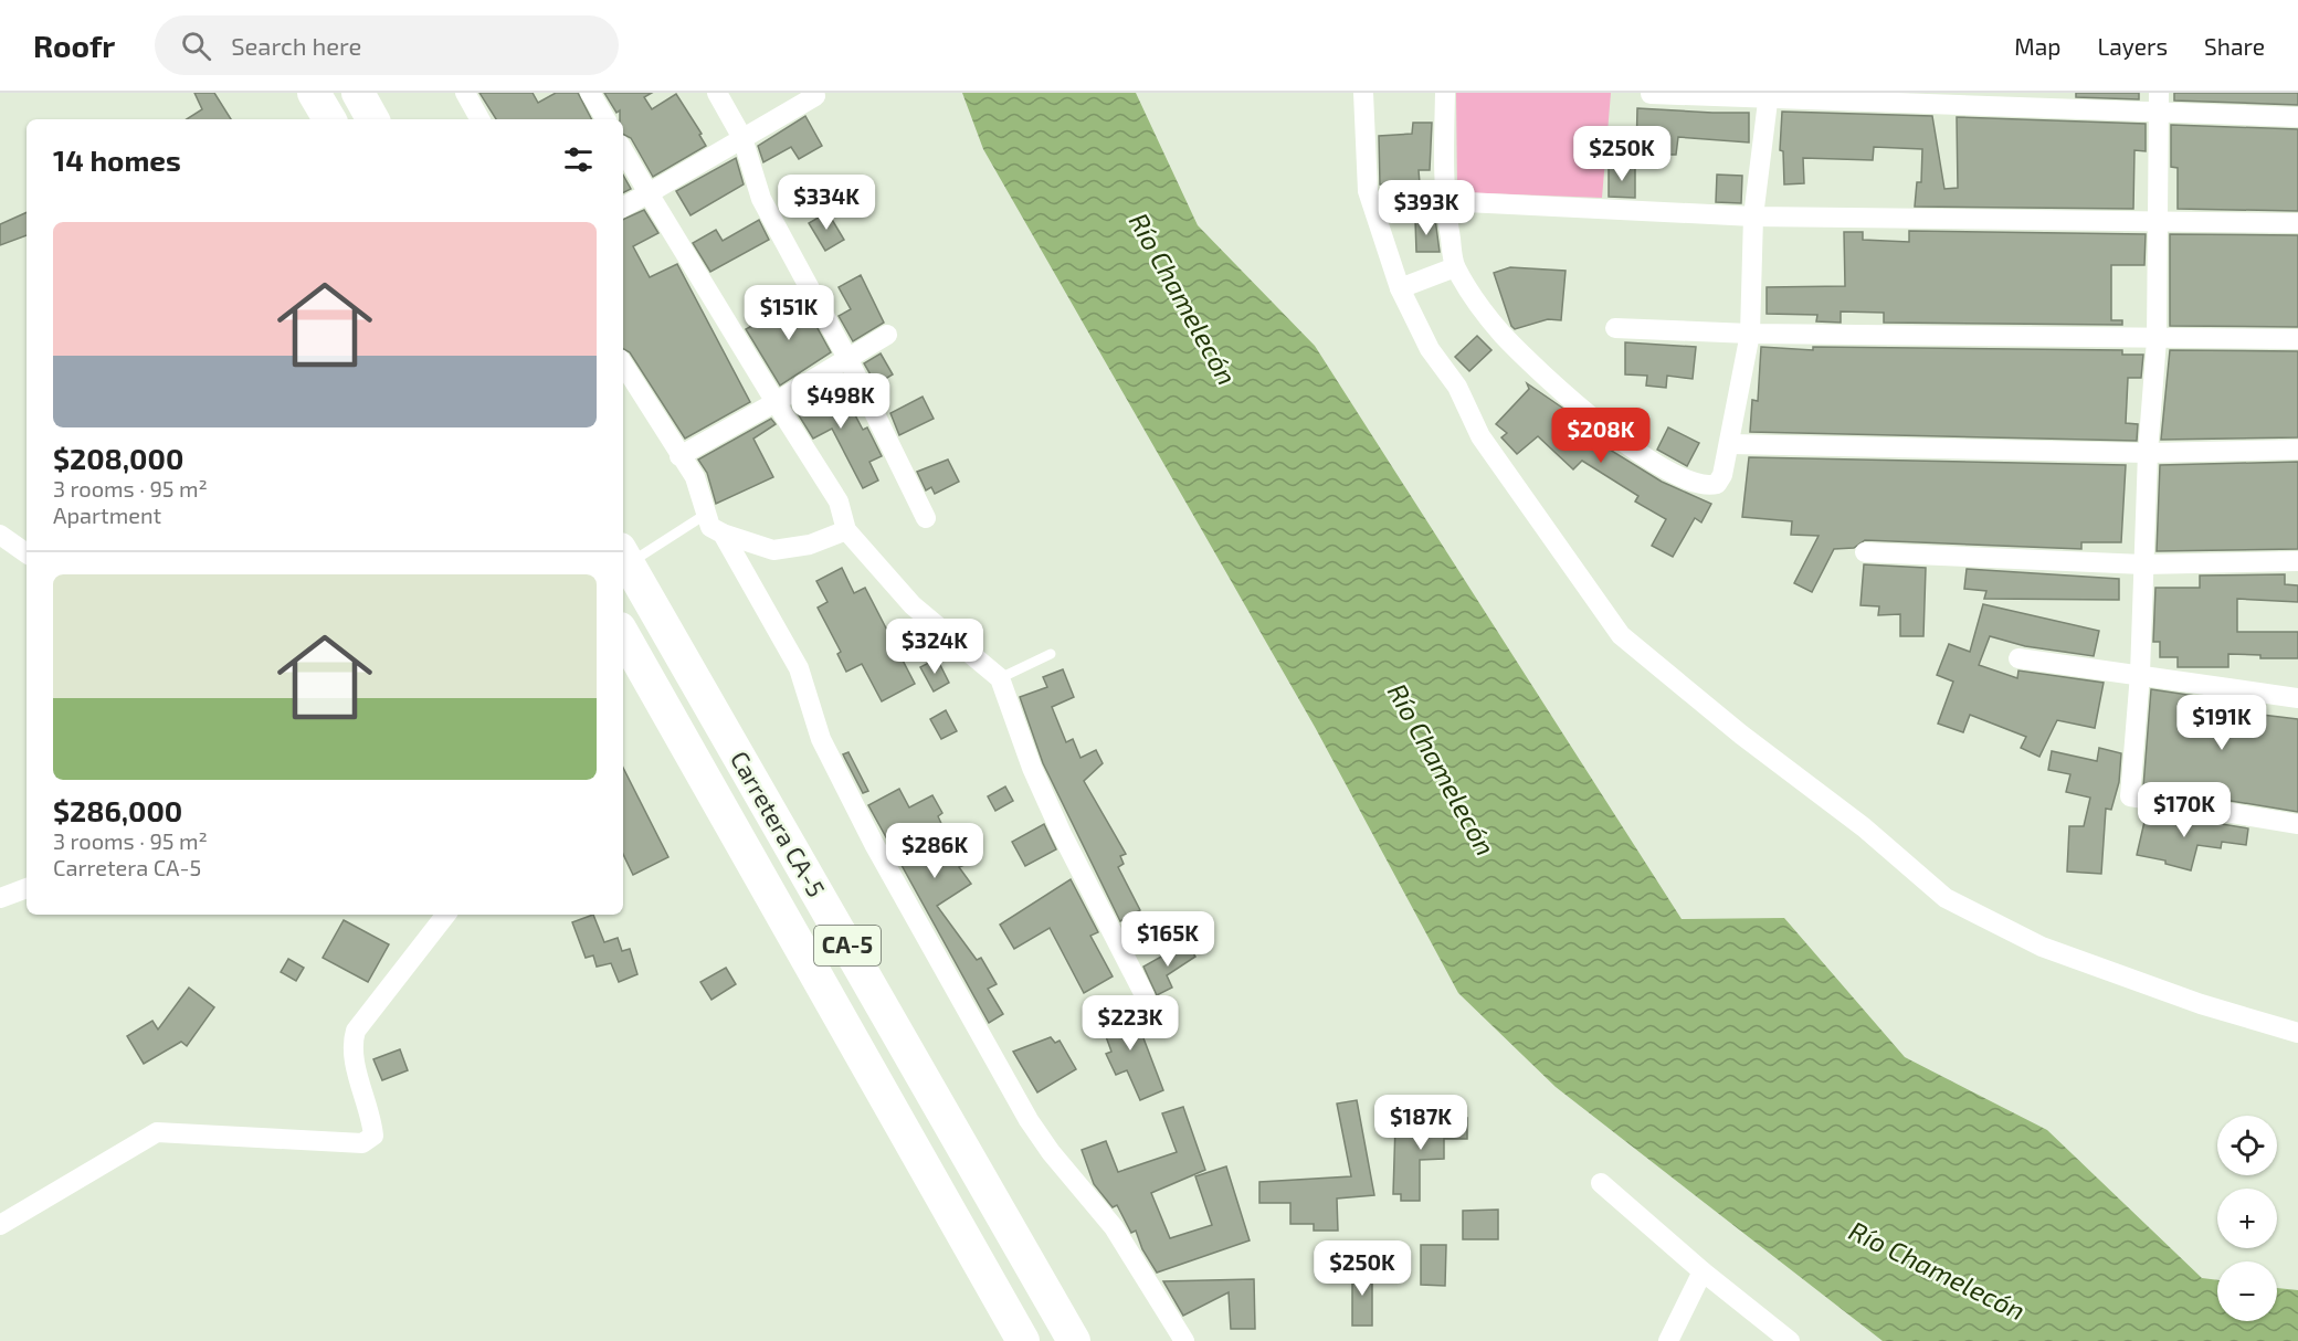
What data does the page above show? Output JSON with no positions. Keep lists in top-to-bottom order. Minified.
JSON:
{"streets":{"highway":["Carretera CA-5","CA-5"]},"water":["Río Chamelecón"],"page":{"header":"Roofr","search":"Search here","nav":["Map","Layers","Share"],"heading":"14 homes","price":["$250K","$334K","$393K","$151K","$498K","$208K","$324K","$191K","$170K","$286K","$165K","$223K","$187K","$250K"],"list":[{"name":"$208,000","note":"3 rooms · 95 m² · Apartment"},{"name":"$286,000","note":"3 rooms · 95 m² · Carretera CA-5"}],"map_buttons":["+","−"]}}
